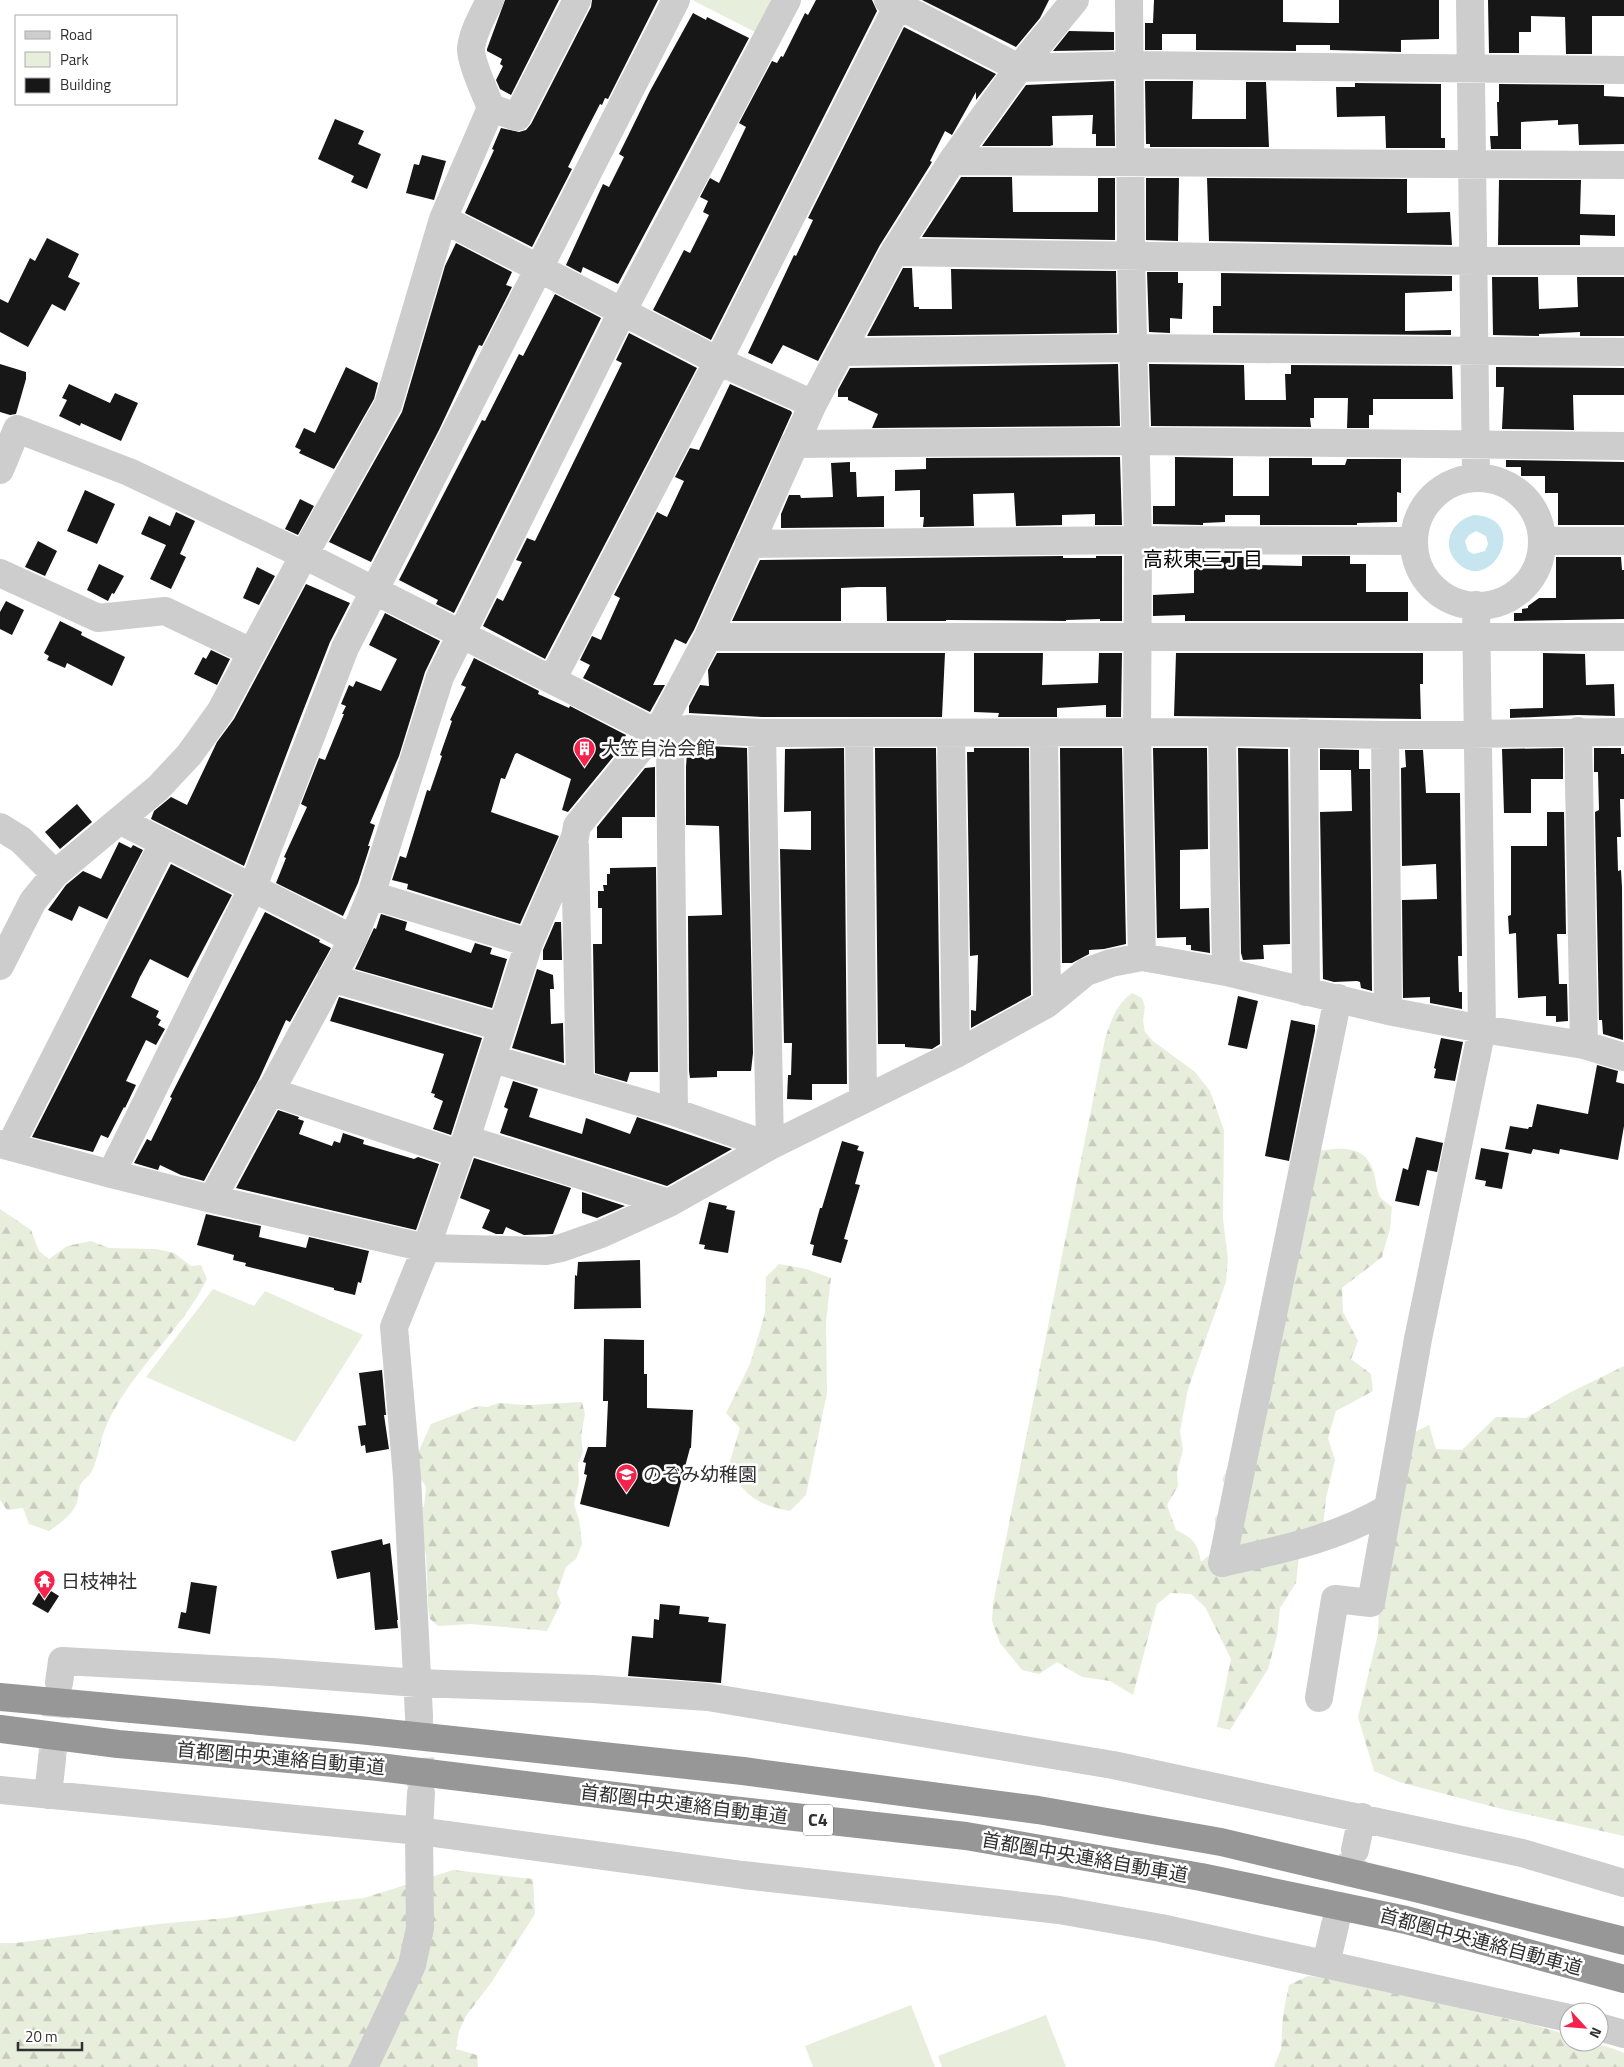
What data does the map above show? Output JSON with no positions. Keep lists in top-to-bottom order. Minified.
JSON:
{"streets":{"highway":["首都圏中央連絡自動車道","C4"]},"districts":["高萩東三丁目"],"places":{"building":["大笠自治会館"],"school or university":["のぞみ幼稚園"],"temple":["日枝神社"]},"legend":["Road","Park","Building"],"scale_bar":"20 m","north":"bottom right"}
